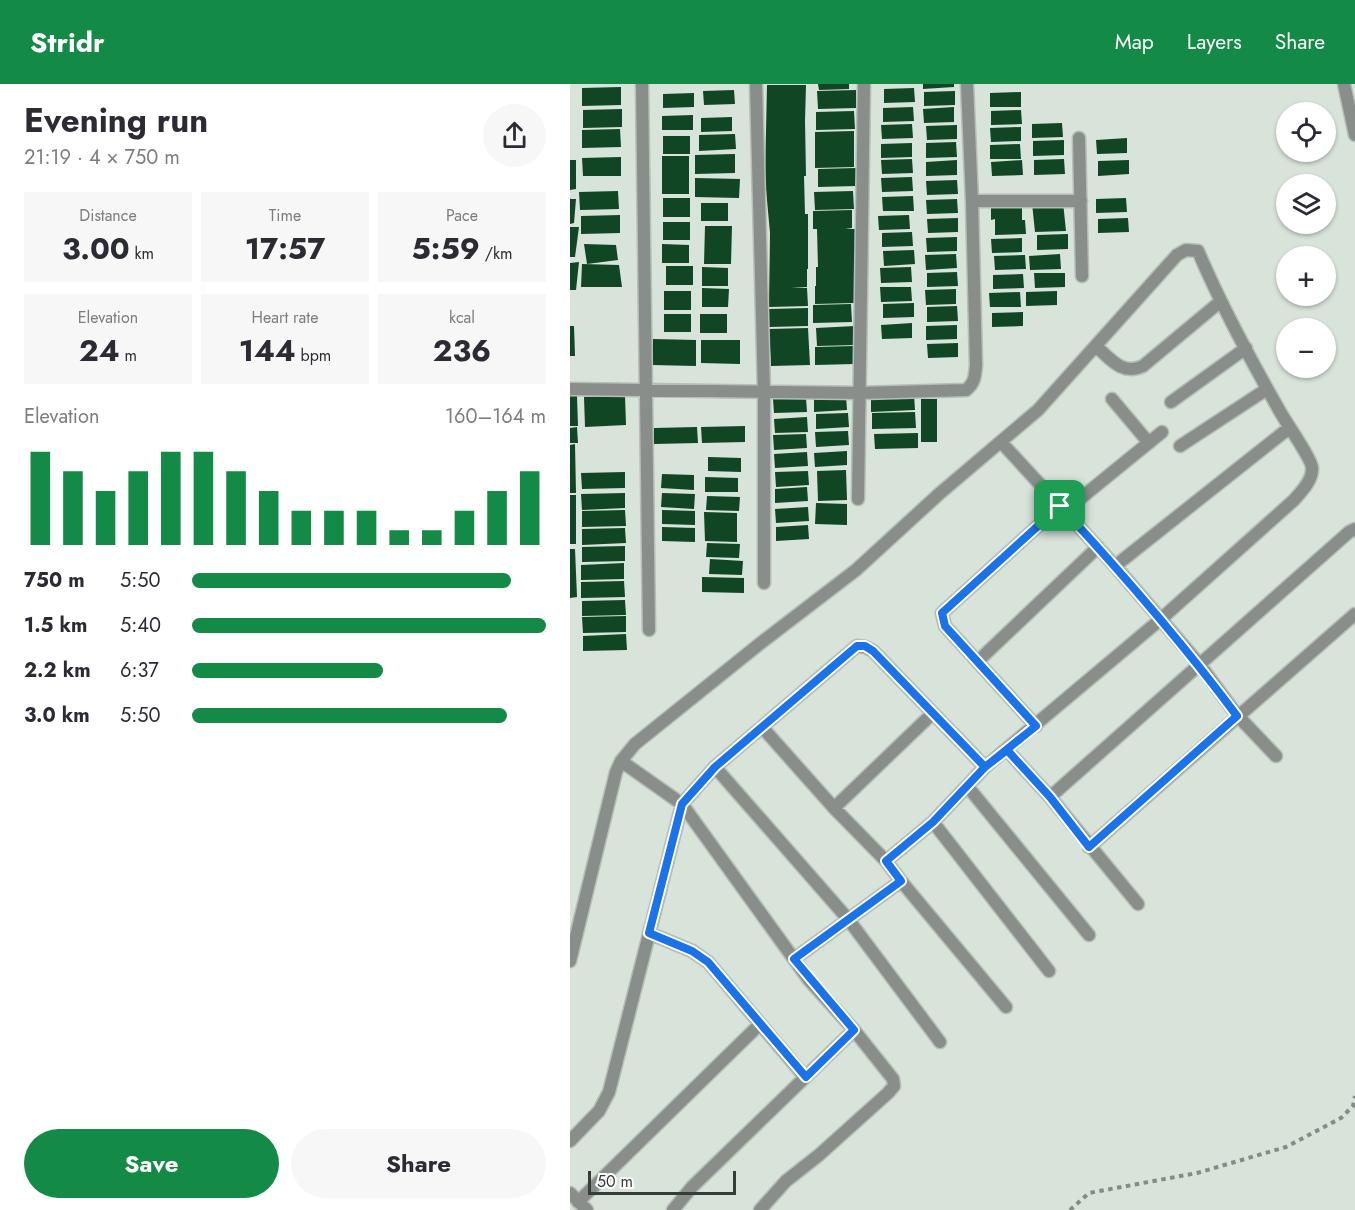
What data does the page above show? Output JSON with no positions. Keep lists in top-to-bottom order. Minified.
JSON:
{"scale_bar":"50 m","page":{"header":"Stridr","nav":["Map","Layers","Share"],"heading":["Evening run","21:19 · 4 × 750 m"],"map_buttons":["+","−"],"stats":[["Distance","3.00 km"],["Time","17:57"],["Pace","5:59 /km"],["Elevation","24 m"],["Heart rate","144 bpm"],["kcal","236"]],"chart":["Elevation","160–164 m"],"list":[{"name":"750 m","note":"5:50"},{"name":"1.5 km","note":"5:40"},{"name":"2.2 km","note":"6:37"},{"name":"3.0 km","note":"5:50"}],"buttons":["Save","Share"],"scale":"50 m"}}
